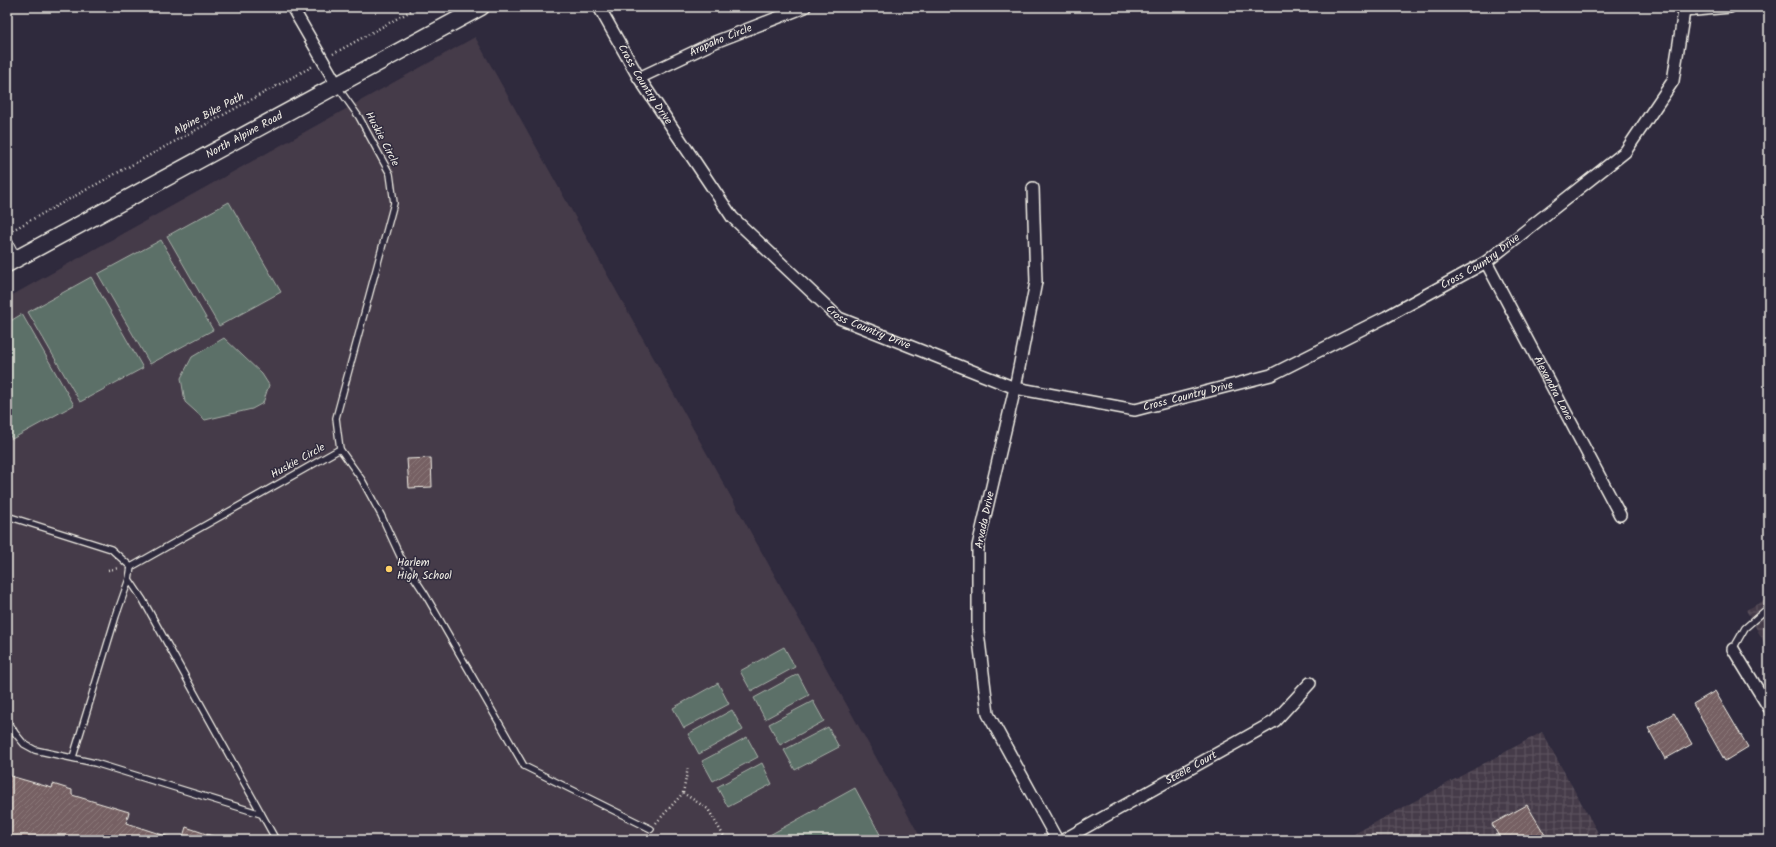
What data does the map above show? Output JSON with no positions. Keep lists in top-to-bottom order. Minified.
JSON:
{"streets":{"main road":["North Alpine Road"],"street":["Arapaho Circle","Cross Country Drive","Alexandra Lane","Arvada Drive","Steele Court"],"lane":["Huskie Circle"],"path":["Alpine Bike Path"]},"crossings":[["Arapaho Circle","Cross Country Drive"],["Cross Country Drive","Alexandra Lane"],["Cross Country Drive","Arvada Drive"],["North Alpine Road","Huskie Circle"]],"places":["Harlem High School"]}
